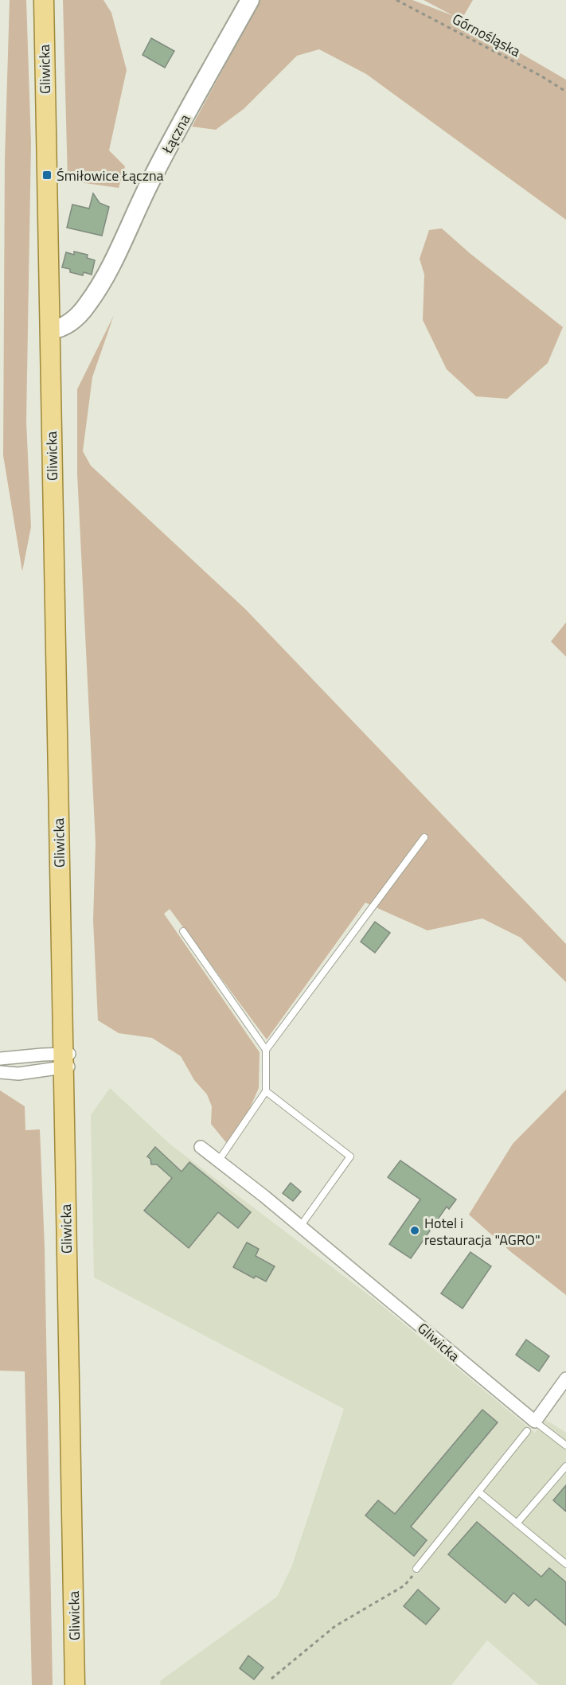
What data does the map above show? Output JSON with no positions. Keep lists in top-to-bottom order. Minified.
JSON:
{"streets":{"main road":["Gliwicka"],"street":["Łączna"],"path":["Górnośląska"]},"crossings":[["Gliwicka","Łączna"]],"places":{"transit":["Śmiłowice Łączna"],"other":["Hotel i restauracja \"AGRO\""]}}
